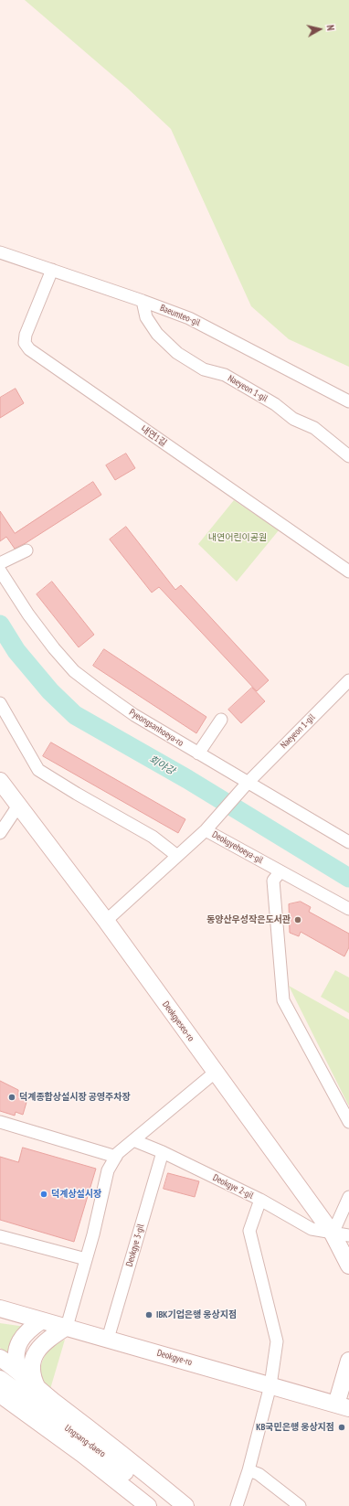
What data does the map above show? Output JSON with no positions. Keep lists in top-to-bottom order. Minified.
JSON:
{"streets":{"street":["Baeumteo-gil","Naeyeon 1-gil","내연1길","Pyeongsanhoeya-ro","Deokgyehoeya-gil","Deokgyeseo-ro","Deokgye 2-gil","Deokgye 3-gil","Deokgye-ro","Ungsang-daero"]},"crossings":[["Baeumteo-gil","Naeyeon 1-gil"],["Baeumteo-gil","내연1길"],["Naeyeon 1-gil","Pyeongsanhoeya-ro"],["Naeyeon 1-gil","Deokgyehoeya-gil"],["Deokgyehoeya-gil","Deokgyeseo-ro"],["Deokgyeseo-ro","Deokgye 2-gil"],["Deokgye 2-gil","Deokgye 3-gil"],["Deokgye 3-gil","Deokgye-ro"]],"water":["회야강"],"parks":["내연어린이공원"],"places":["동양산우성작은도서관","덕계종합상설시장 공영주차장","덕계상설시장","IBK기업은행 웅상지점","KB국민은행 웅상지점"],"north":"right"}
